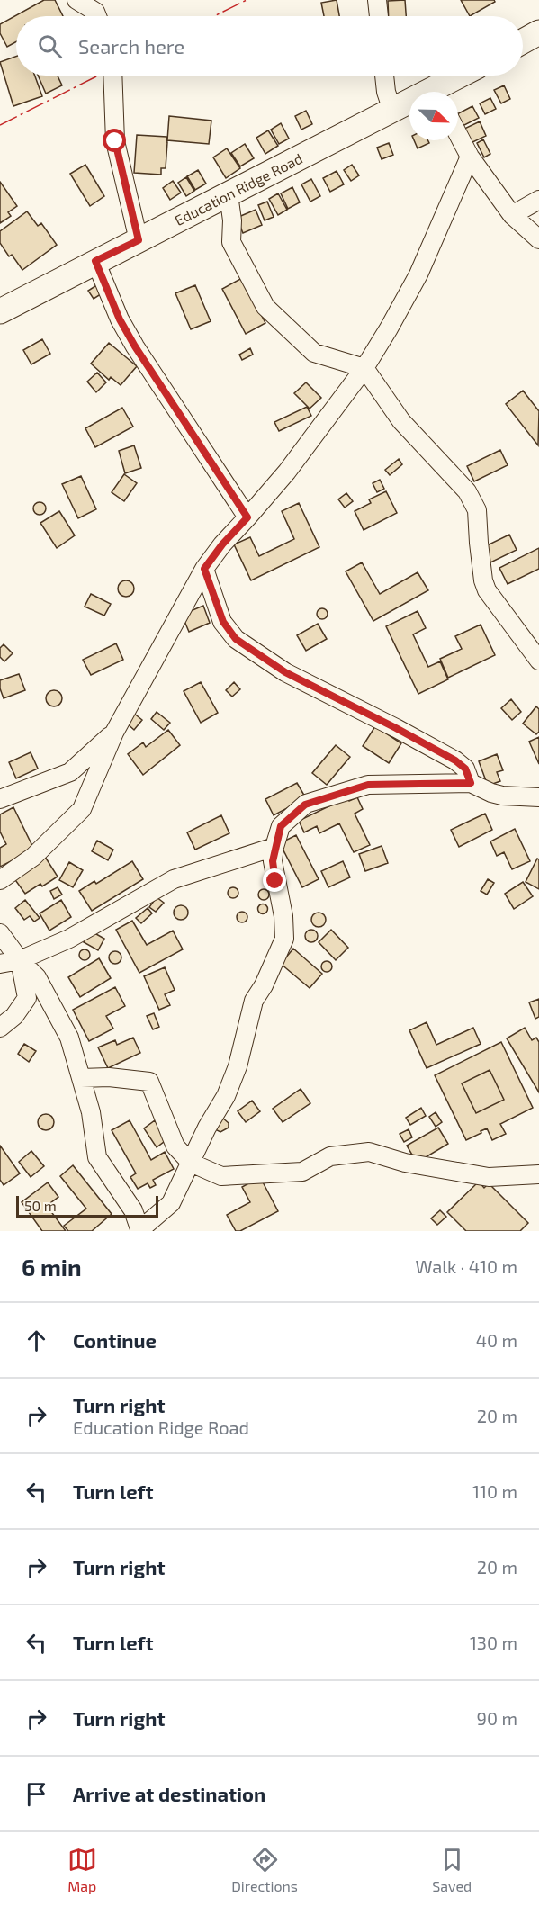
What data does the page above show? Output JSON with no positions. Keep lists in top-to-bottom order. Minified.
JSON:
{"streets":{"main road":["Education Ridge Road"]},"scale_bar":"50 m","north":"bottom right","page":{"search":"Search here","scale":"50 m","heading":["6 min","Walk · 410 m"],"list":[["Continue","40 m"],["Turn right","Education Ridge Road","20 m"],["Turn left","110 m"],["Turn right","20 m"],["Turn left","130 m"],["Turn right","90 m"],"Arrive at destination"],"nav":["Map","Directions","Saved"]}}
